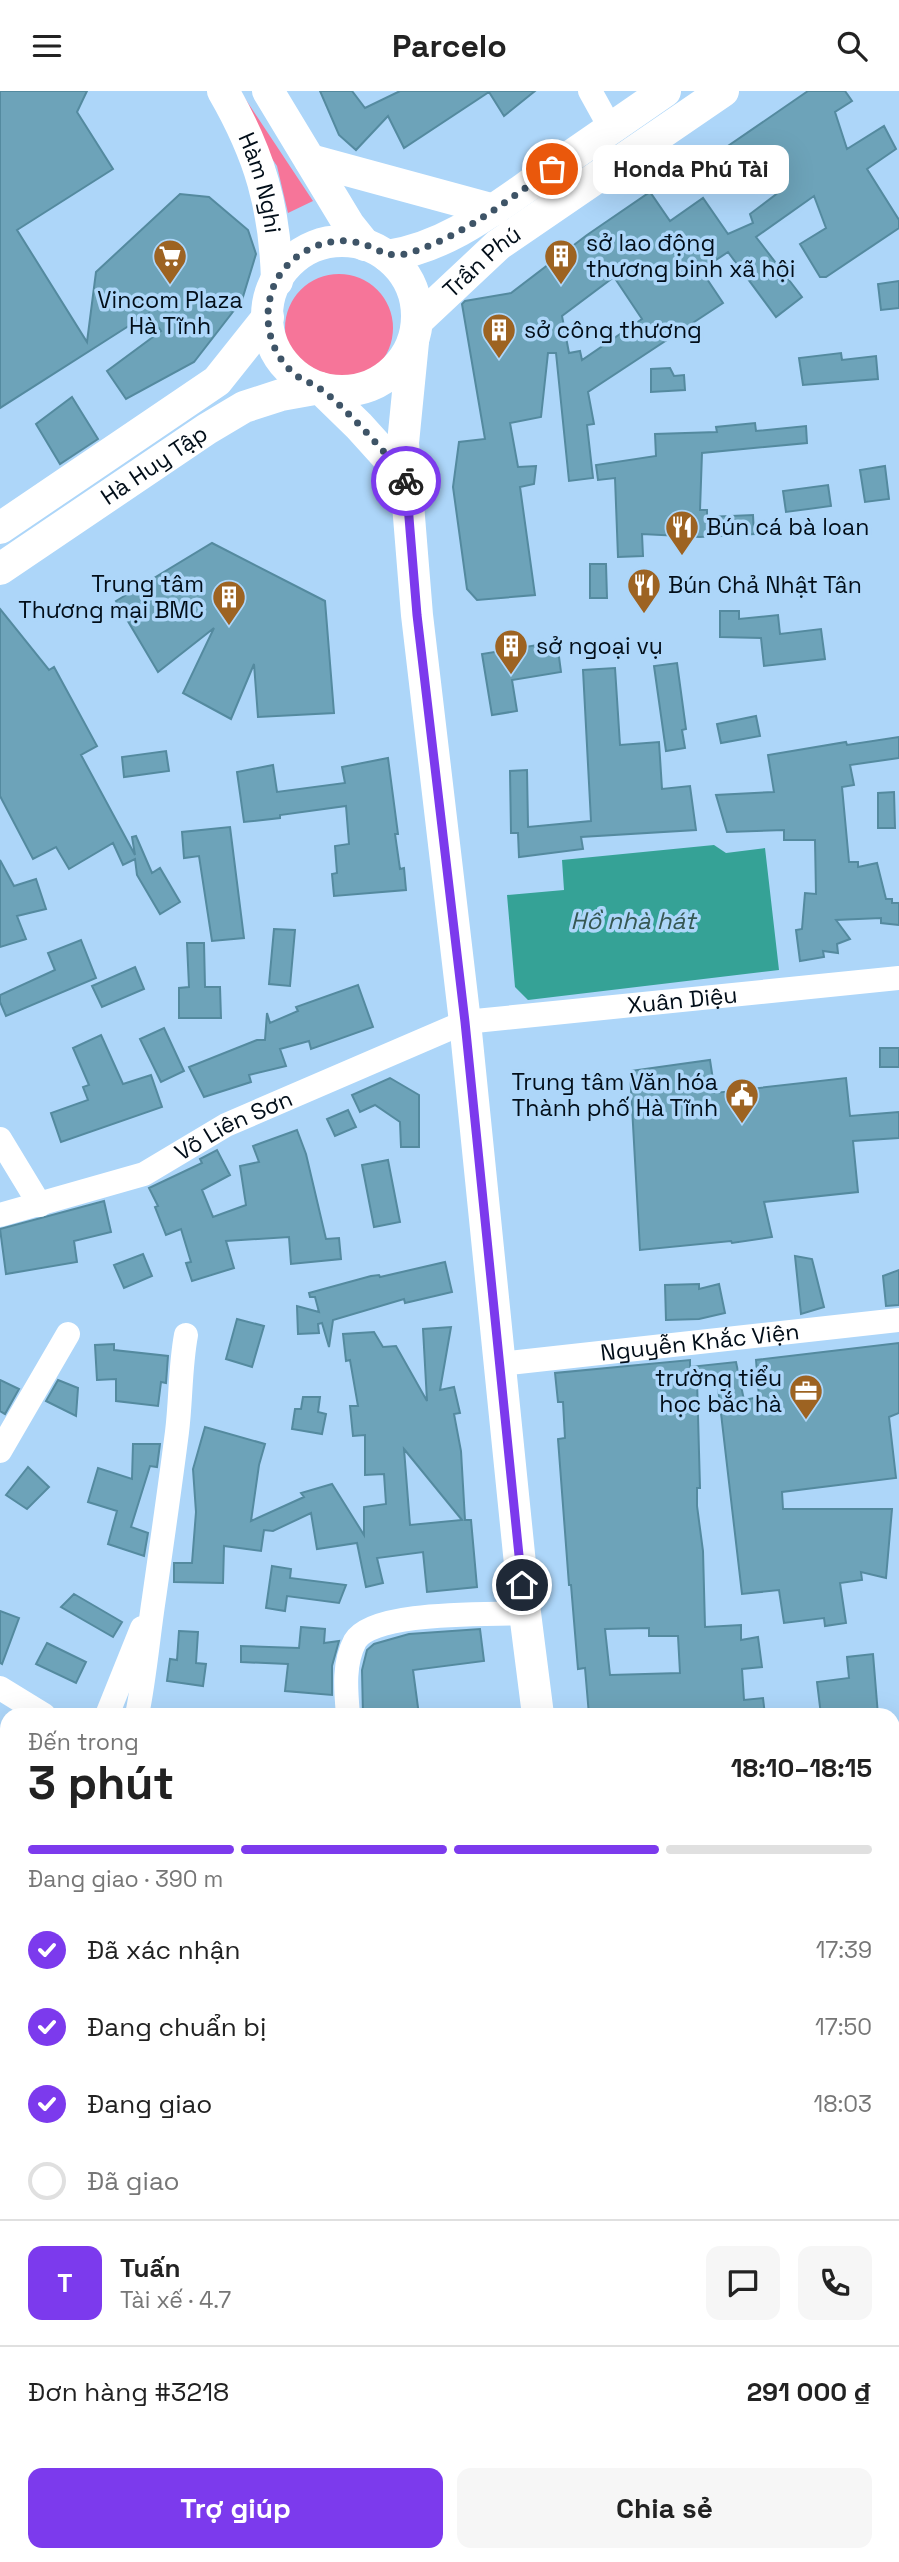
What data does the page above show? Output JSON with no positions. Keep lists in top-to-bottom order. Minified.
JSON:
{"streets":{"main road":["Hàm Nghi","Trần Phú","Hà Huy Tập"],"street":["Xuân Diệu","Võ Liên Sơn","Nguyễn Khắc Viện"]},"crossings":[["Hàm Nghi","Trần Phú"],["Hàm Nghi","Hà Huy Tập"],["Trần Phú","Hà Huy Tập"],["Xuân Diệu","Võ Liên Sơn"]],"water":["Hồ nhà hát"],"places":{"other":["Honda Phú Tài"],"supermarket":["Vincom Plaza Hà Tĩnh"],"building":["sở lao động thương binh xã hội","sở công thương","Trung tâm Thương mại BMC","sở ngoại vụ"],"restaurant":["Bún cá bà loan","Bún Chả Nhật Tân"],"public building":["Trung tâm Văn hóa Thành phố Hà Tĩnh"],"office":["trường tiểu học bắc hà"]},"page":{"header":"Parcelo","bubble":"Honda Phú Tài","heading":["3 phút","Đến trong","18:10–18:15"],"panel":["Tuấn","Tài xế · 4.7","Đơn hàng #3218","291 000 ₫"],"bar":"Đang giao · 390 m","list":[["Đã xác nhận","17:39"],["Đang chuẩn bị","17:50"],["Đang giao","18:03"],"Đã giao"],"round":"T","buttons":["Trợ giúp","Chia sẻ"]}}
